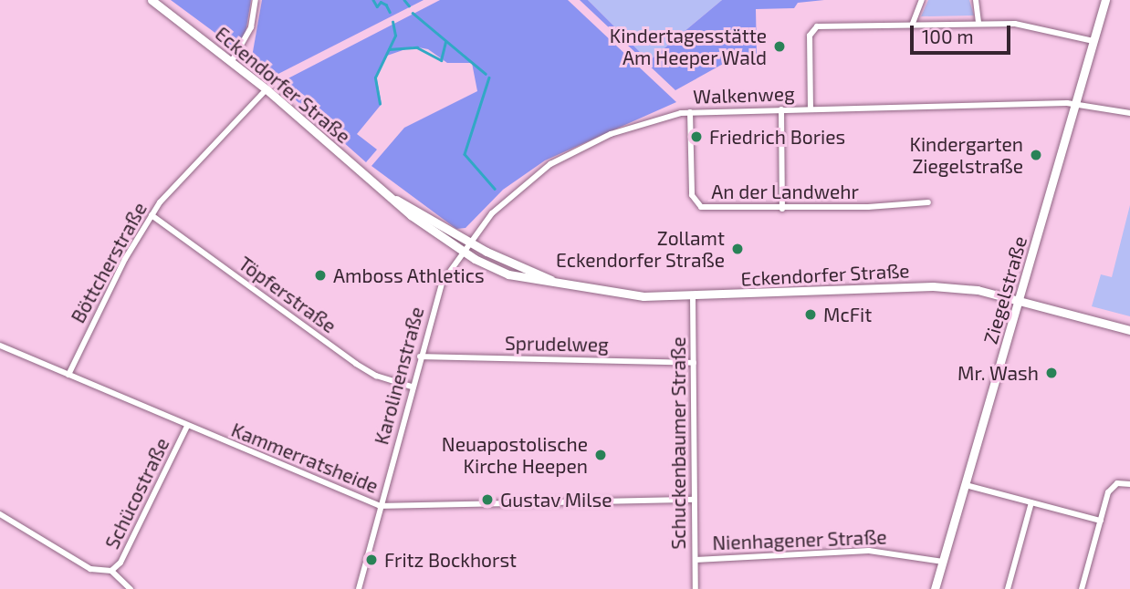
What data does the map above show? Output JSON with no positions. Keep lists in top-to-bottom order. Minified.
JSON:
{"streets":{"street":["Eckendorfer Straße","Walkenweg","An der Landwehr","Böttcherstraße","Ziegelstraße","Töpferstraße","Sprudelweg","Karolinenstraße","Schuckenbaumer Straße","Kammerratsheide","Schücostraße","Nienhagener Straße"]},"crossings":[["Eckendorfer Straße","Walkenweg"],["Eckendorfer Straße","Böttcherstraße"],["Eckendorfer Straße","Ziegelstraße"],["Eckendorfer Straße","Karolinenstraße"],["Eckendorfer Straße","Schuckenbaumer Straße"],["Walkenweg","An der Landwehr"],["Walkenweg","Ziegelstraße"],["Walkenweg","Karolinenstraße"],["Böttcherstraße","Töpferstraße"],["Böttcherstraße","Kammerratsheide"],["Ziegelstraße","Nienhagener Straße"],["Töpferstraße","Karolinenstraße"],["Sprudelweg","Karolinenstraße"],["Sprudelweg","Schuckenbaumer Straße"],["Karolinenstraße","Kammerratsheide"],["Schuckenbaumer Straße","Kammerratsheide"],["Schuckenbaumer Straße","Nienhagener Straße"],["Kammerratsheide","Schücostraße"]],"places":["Kindertagesstätte Am Heeper Wald","Friedrich Bories","Kindergarten Ziegelstraße","Zollamt Eckendorfer Straße","Amboss Athletics","McFit","Mr. Wash","Neuapostolische Kirche Heepen","Gustav Milse","Fritz Bockhorst"],"scale_bar":"100 m"}
